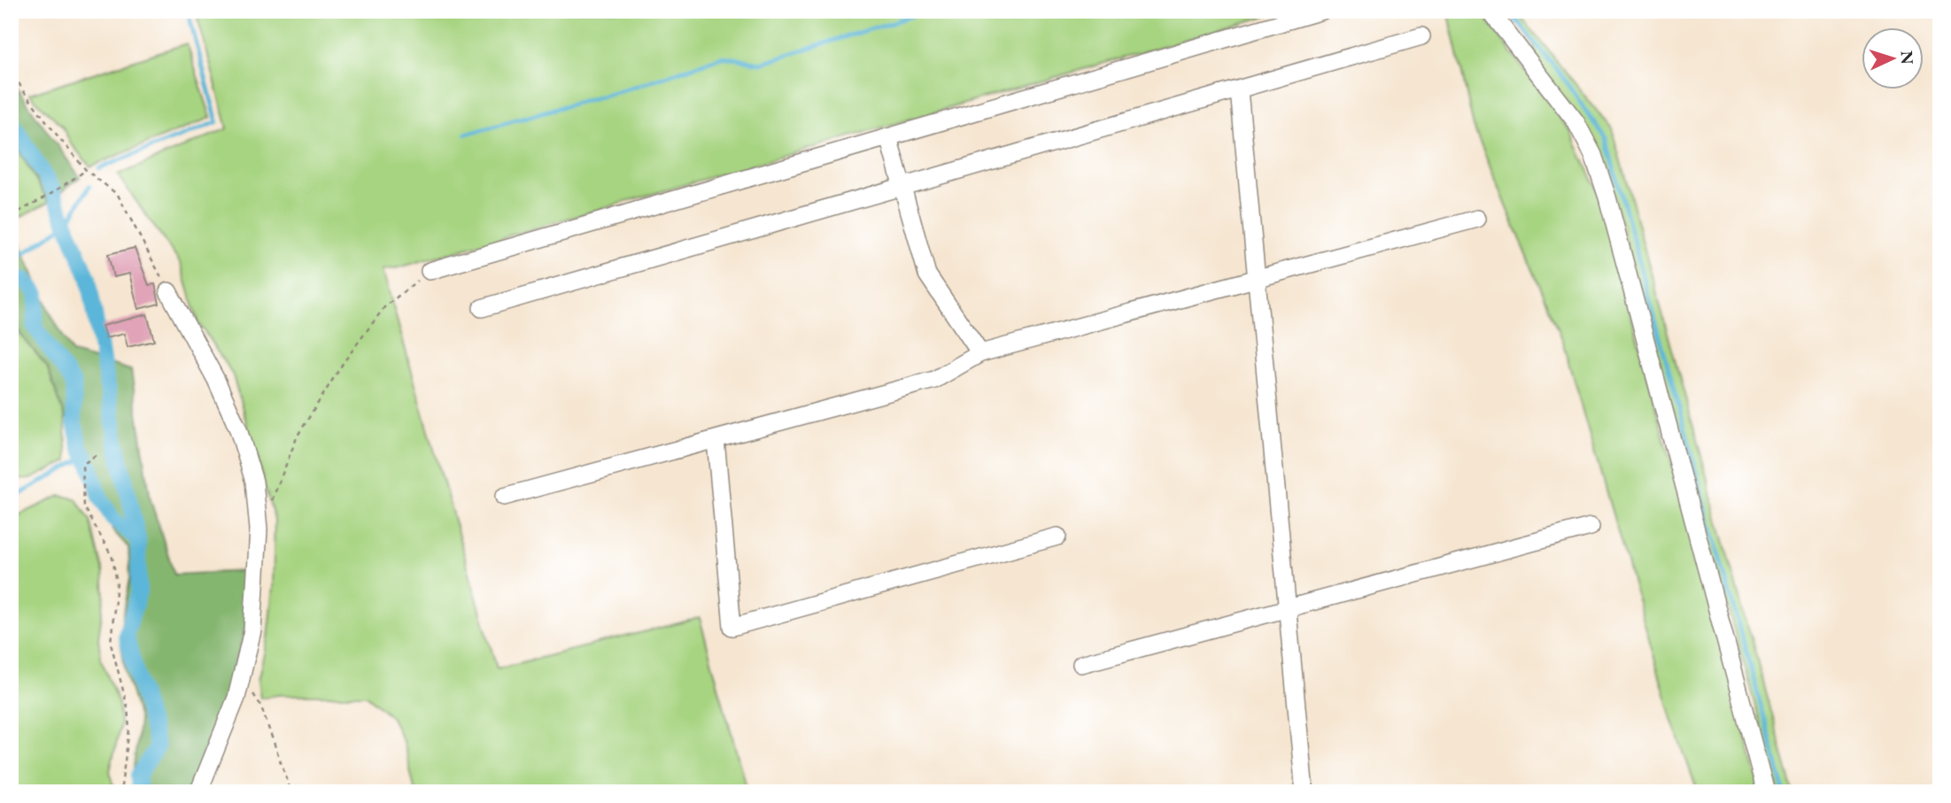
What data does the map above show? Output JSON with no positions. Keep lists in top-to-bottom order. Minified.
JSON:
{"north":"right"}
